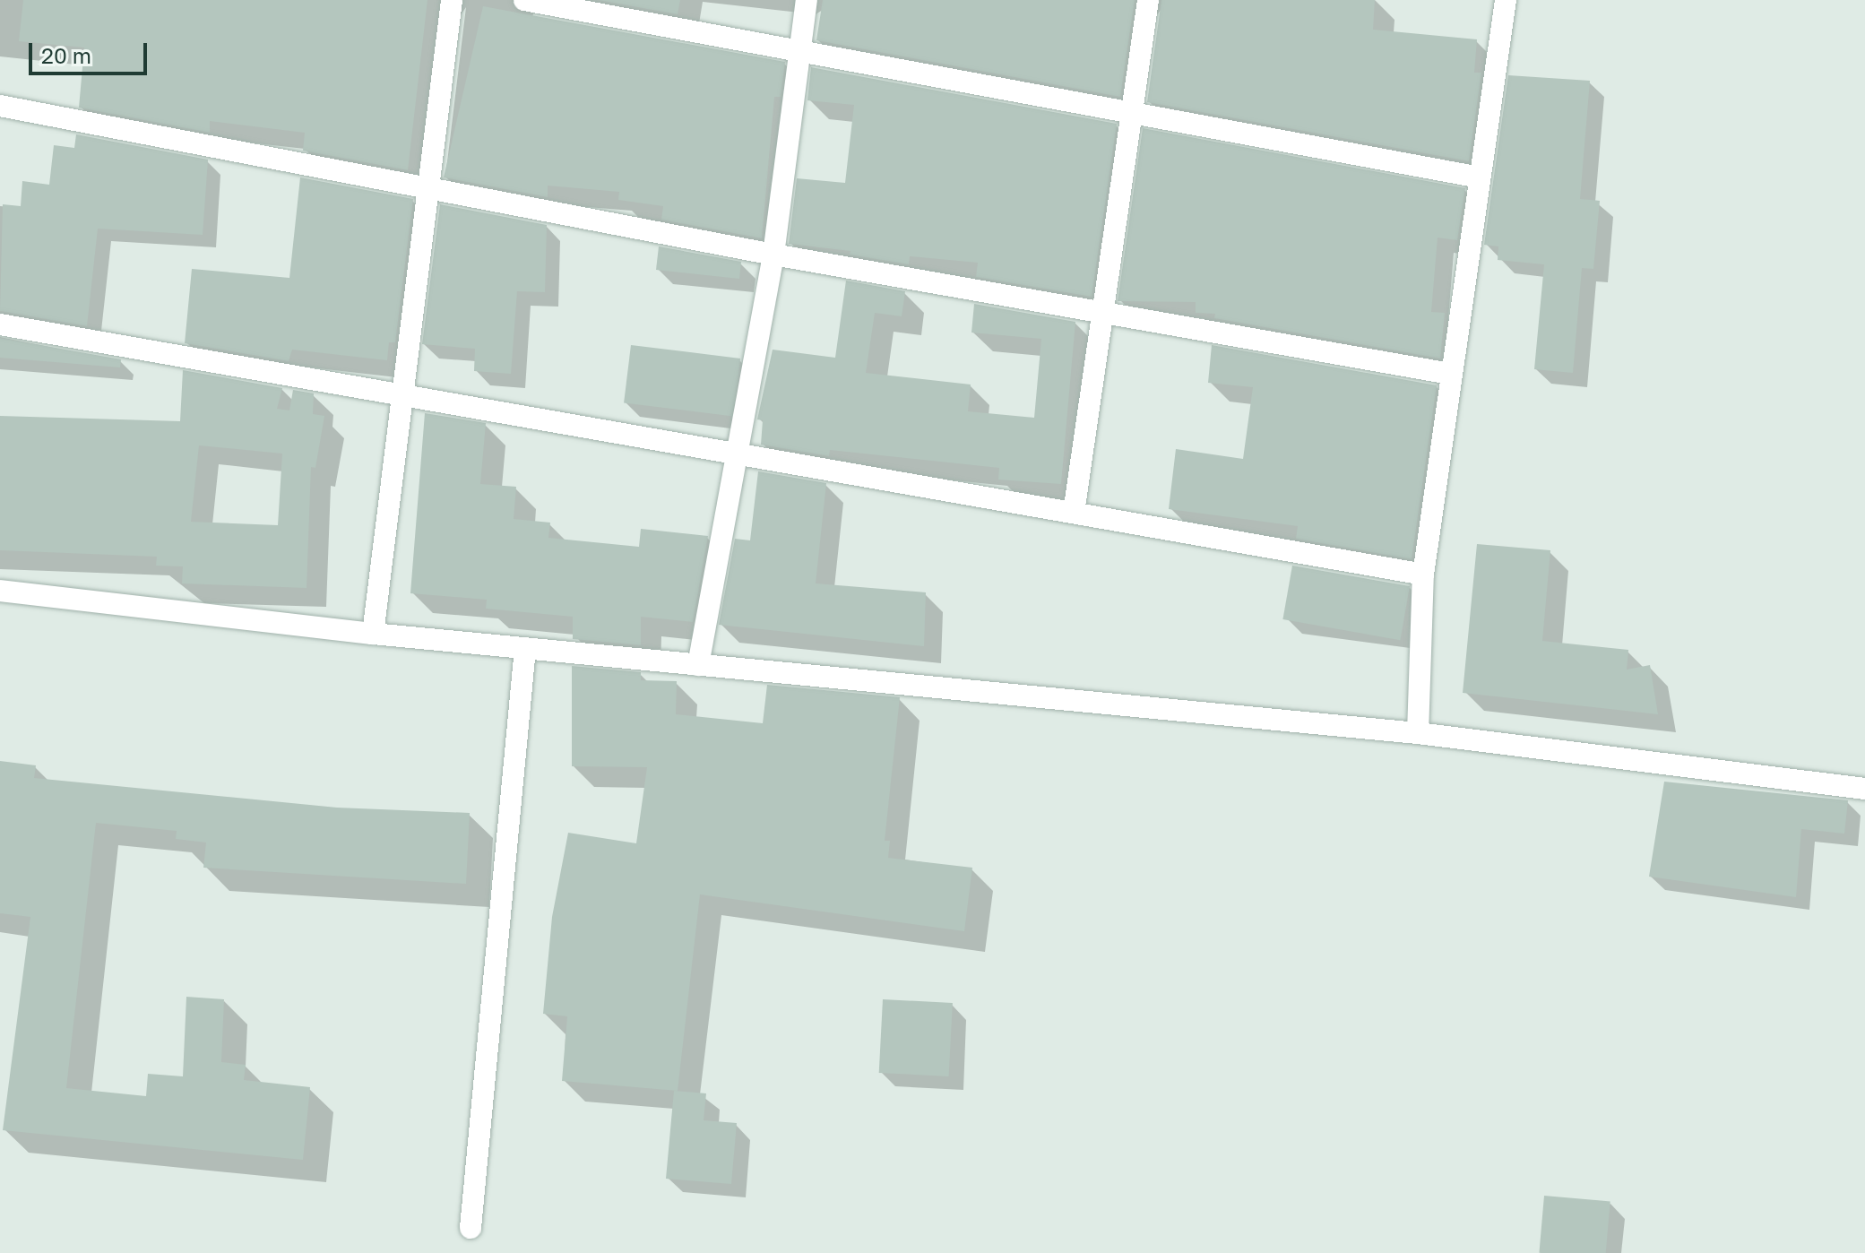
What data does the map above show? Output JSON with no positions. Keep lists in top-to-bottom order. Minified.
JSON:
{"scale_bar":"20 m"}
